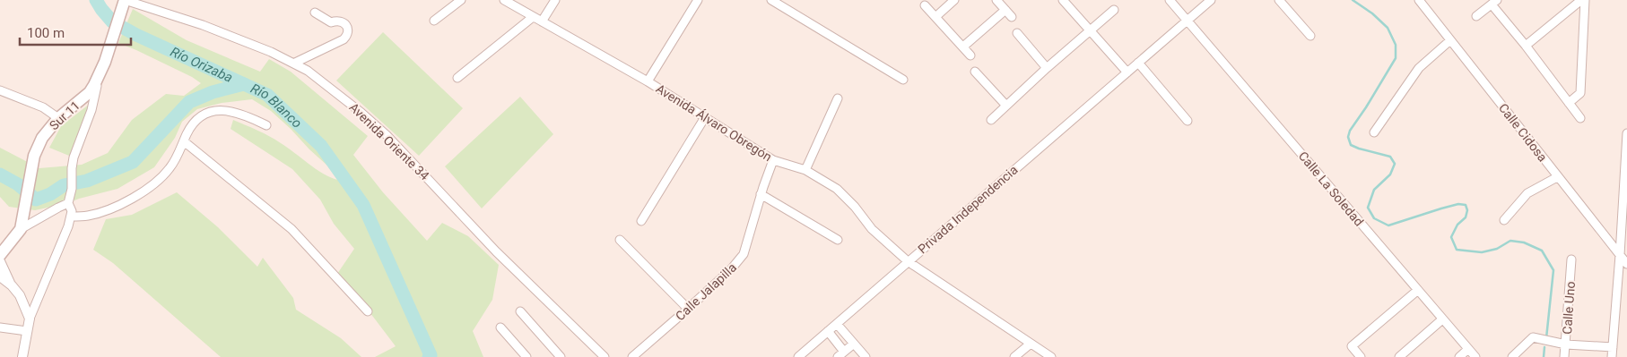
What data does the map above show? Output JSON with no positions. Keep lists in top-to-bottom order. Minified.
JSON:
{"streets":{"main road":["Sur 11"],"street":["Avenida Álvaro Obregón","Calle Cidosa","Avenida Oriente 34","Calle La Soledad","Privada Independencia","Calle Jalapilla","Calle Uno"]},"crossings":[["Sur 11","Avenida Oriente 34"],["Avenida Álvaro Obregón","Privada Independencia"],["Avenida Álvaro Obregón","Calle Jalapilla"],["Calle La Soledad","Privada Independencia"]],"water":["Río Orizaba","Río Blanco"],"scale_bar":"100 m"}
